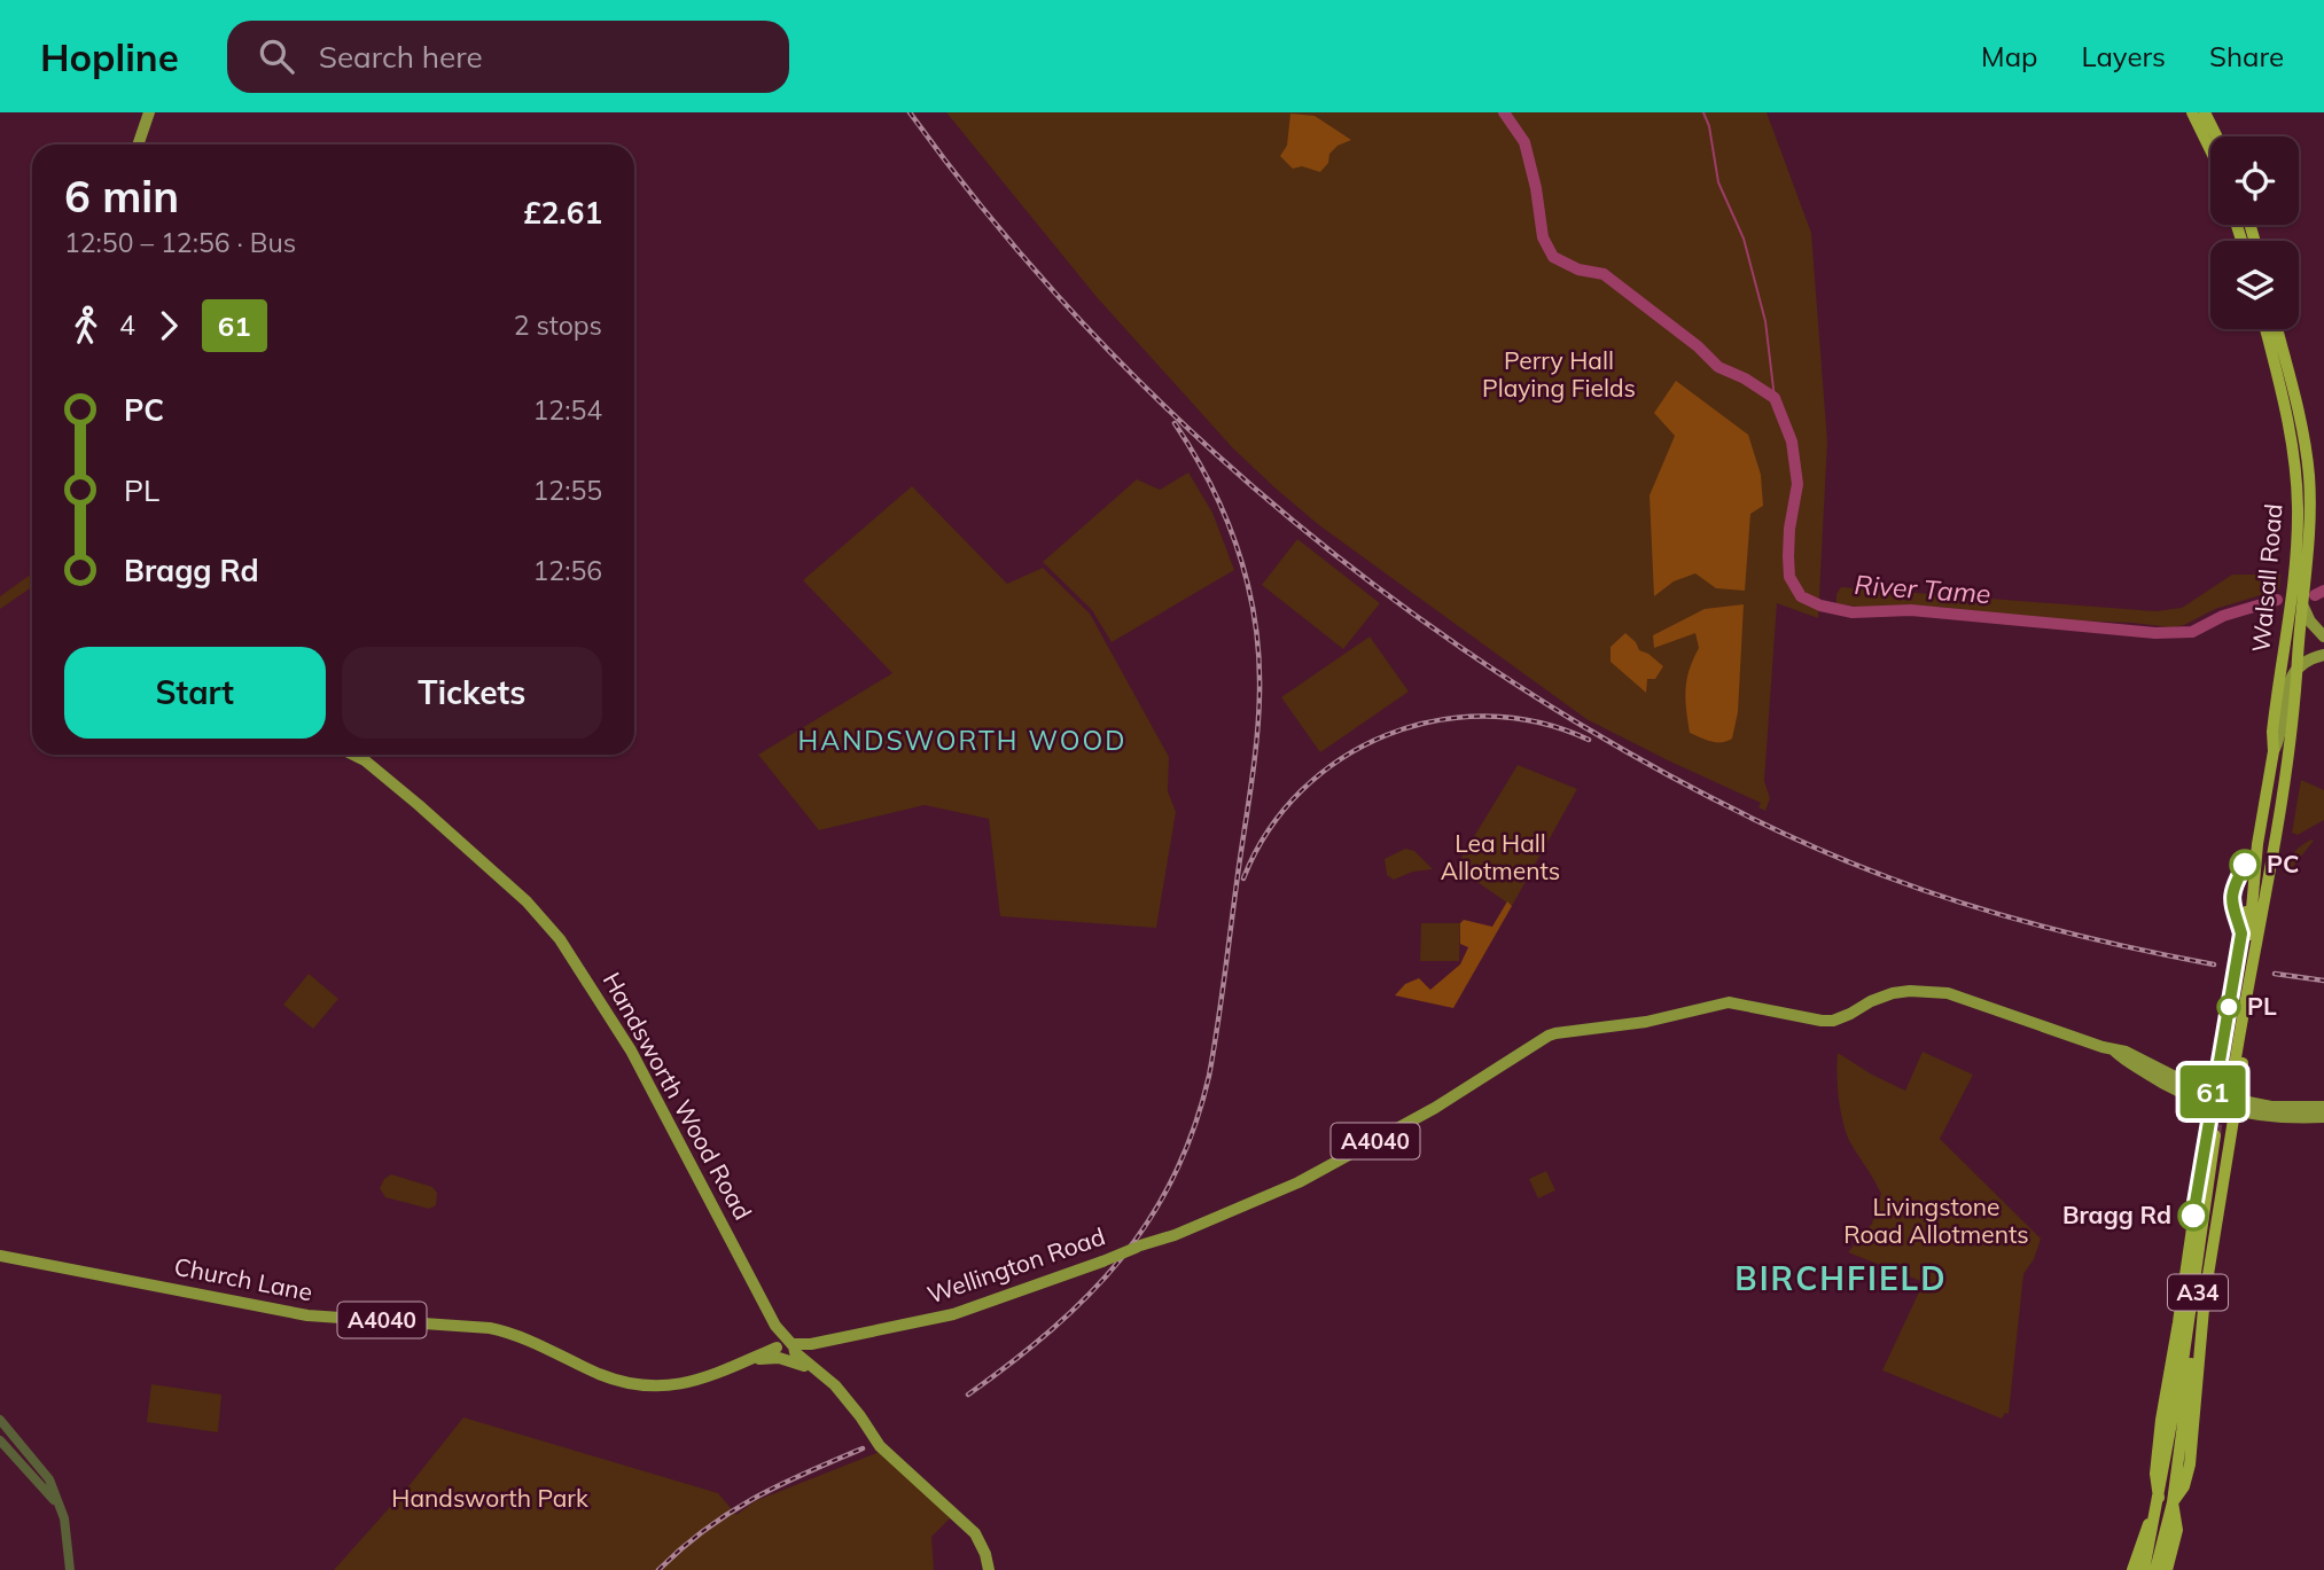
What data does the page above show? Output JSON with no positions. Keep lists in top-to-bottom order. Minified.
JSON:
{"streets":{"highway":["Walsall Road","A34"],"main road":["Handsworth Wood Road","A4040","Wellington Road","Church Lane"]},"crossings":[["Handsworth Wood Road","Wellington Road"],["Handsworth Wood Road","Church Lane"],["Wellington Road","Church Lane"]],"districts":["HANDSWORTH WOOD","BIRCHFIELD"],"water":["River Tame"],"parks":["Perry Hall Playing Fields","Lea Hall Allotments","Livingstone Road Allotments","Handsworth Park"],"places":["PC","PL","Bragg Rd"],"lines":["bus line 61"],"page":{"header":"Hopline","search":"Search here","nav":["Map","Layers","Share"],"on_map":"61","heading":["6 min","12:50 – 12:56 · Bus","£2.61"],"legs":["4","61","2 stops"],"list":[{"name":"PC","value":"12:54"},{"name":"PL","value":"12:55"},{"name":"Bragg Rd","value":"12:56"}],"buttons":["Start","Tickets"]}}
